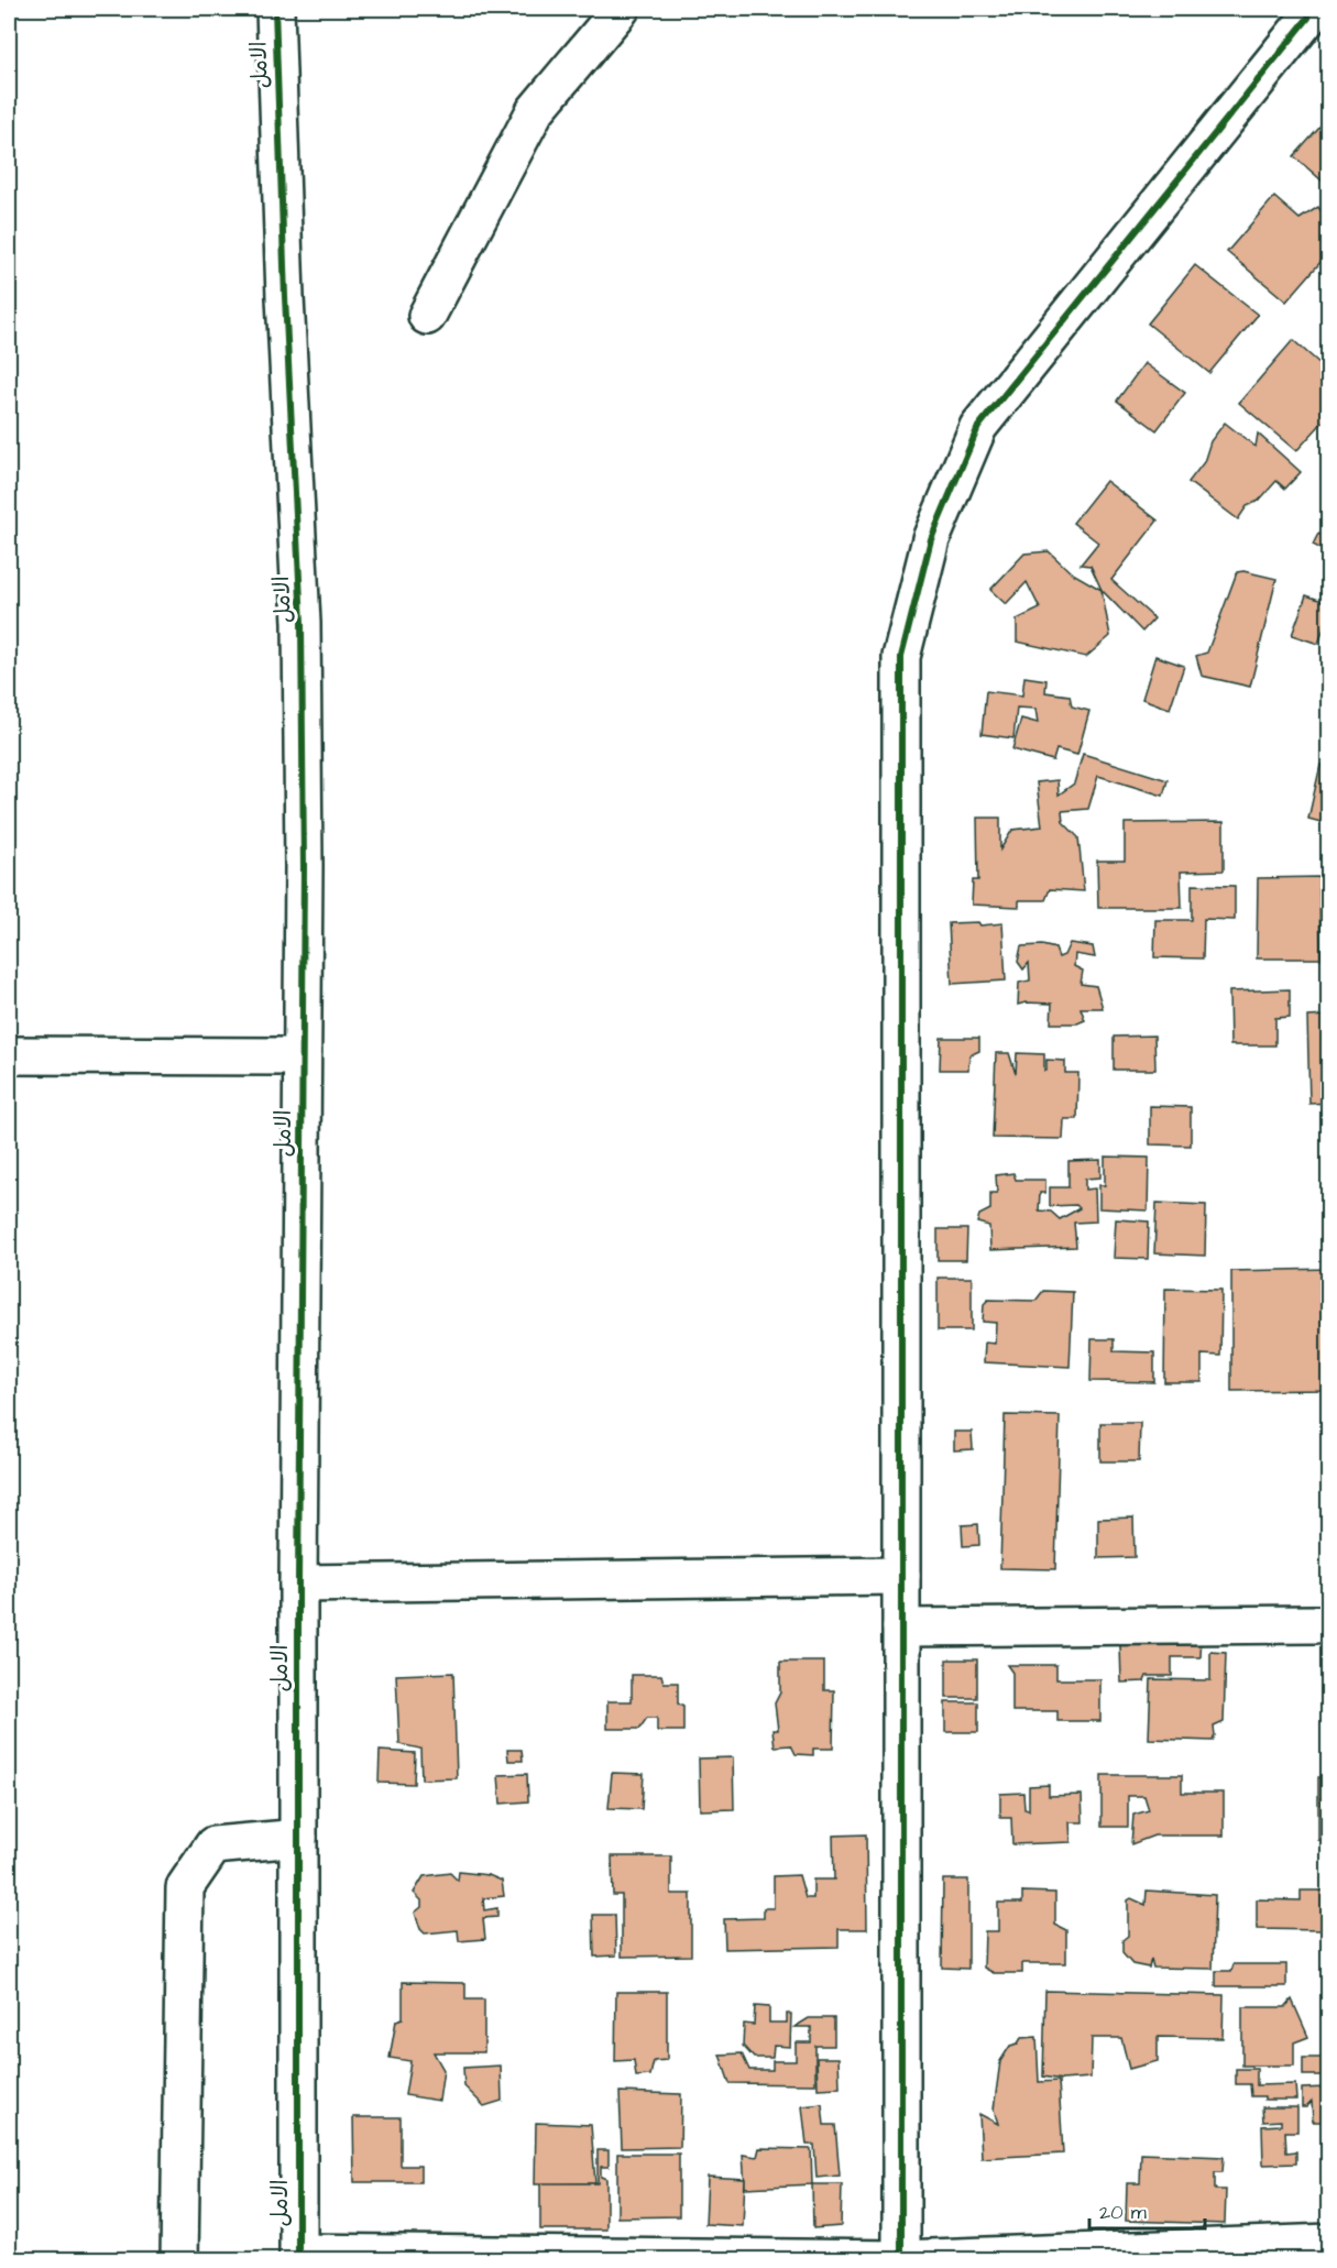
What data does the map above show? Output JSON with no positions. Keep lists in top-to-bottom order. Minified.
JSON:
{"streets":{"street":["الامل"]},"scale_bar":"20 m"}
